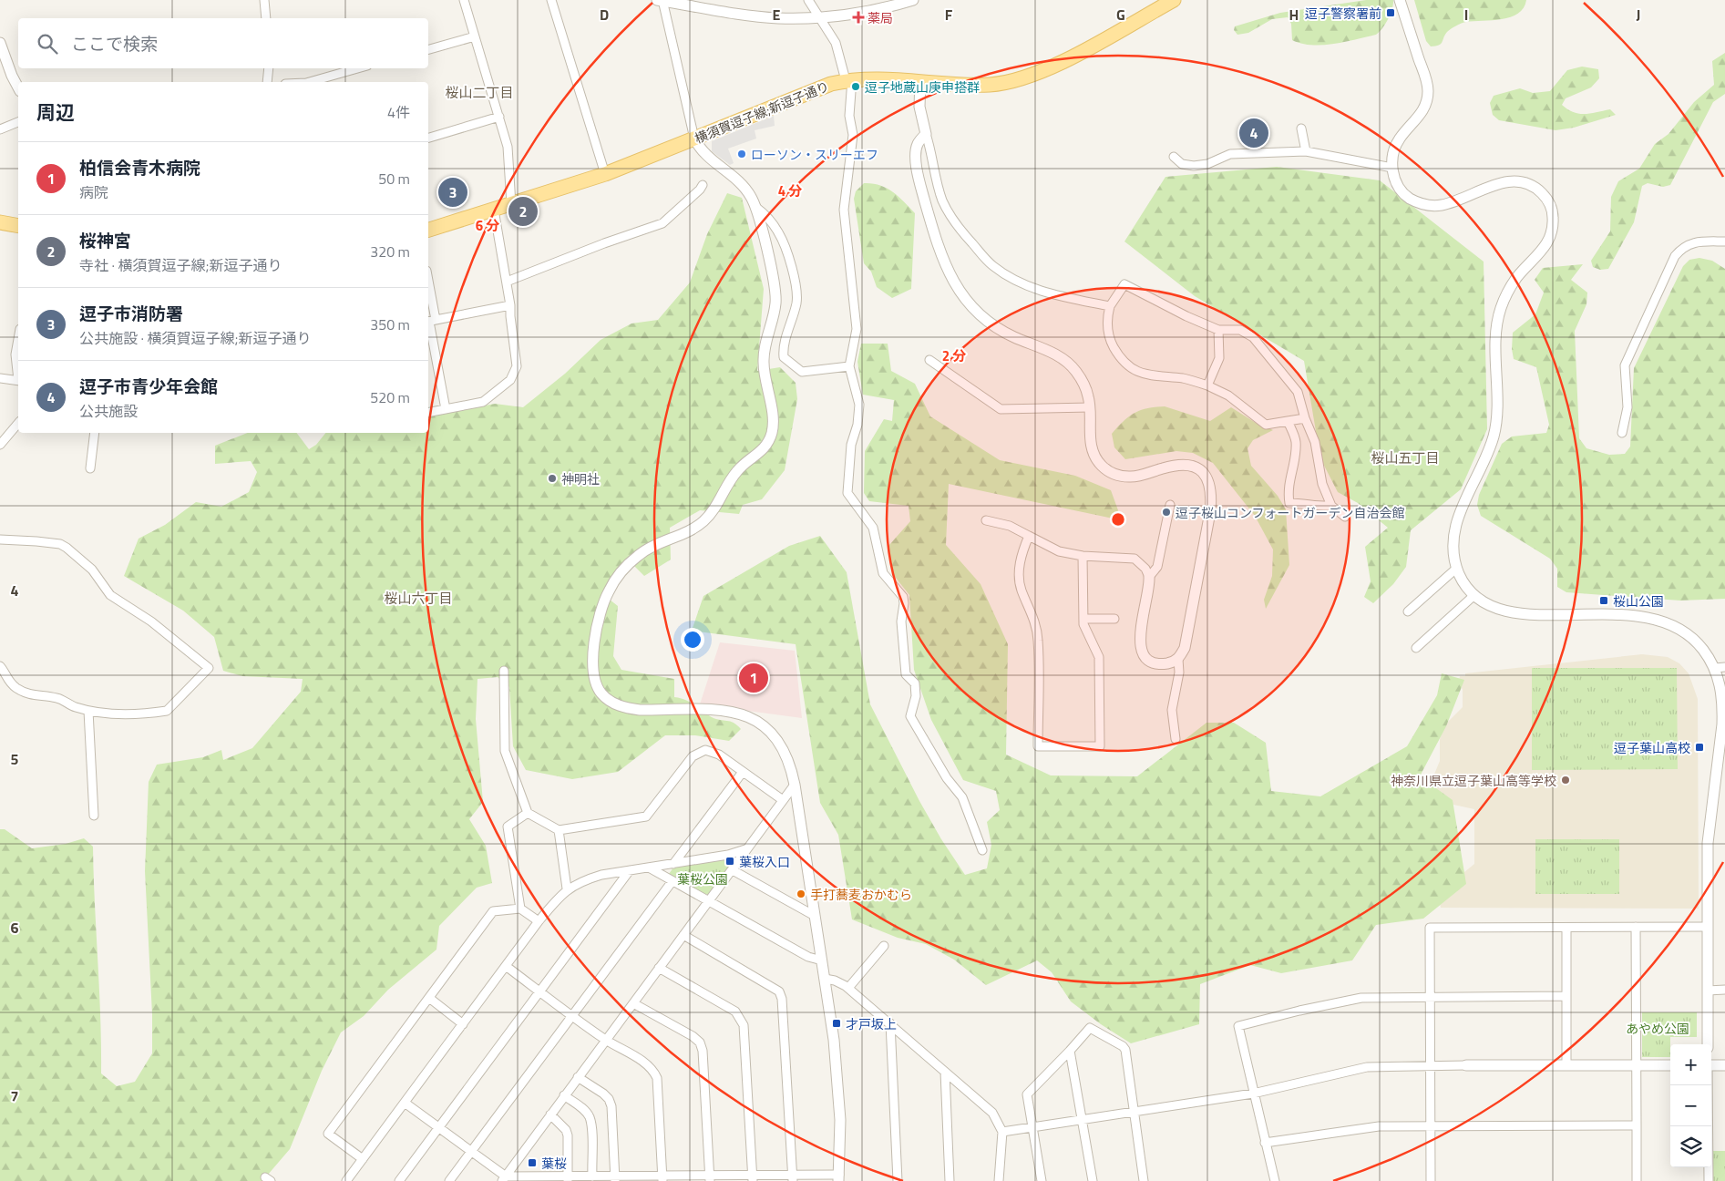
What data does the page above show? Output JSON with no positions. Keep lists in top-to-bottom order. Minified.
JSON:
{"streets":{"main road":["横須賀逗子線;新逗子通り"]},"districts":["桜山二丁目","桜山五丁目","桜山六丁目"],"parks":["葉桜公園","あやめ公園"],"places":{"transit":["逗子警察署前","桜山公園","逗子葉山高校","葉桜入口","才戸坂上","葉桜"],"health":["薬局"],"other":["逗子地蔵山庚申搭群","ローソン・スリーエフ","神明社","逗子桜山コンフォートガーデン自治会館","神奈川県立逗子葉山高等学校","手打蕎麦おかむら"]},"page":{"search":"ここで検索","heading":["周辺","4件"],"pins":["4","3","2","1"],"list":[{"mark":"1","name":"柏信会青木病院","note":"病院","value":"50 m"},{"mark":"2","name":"桜神宮","note":"寺社 · 横須賀逗子線;新逗子通り","value":"320 m"},{"mark":"3","name":"逗子市消防署","note":"公共施設 · 横須賀逗子線;新逗子通り","value":"350 m"},{"mark":"4","name":"逗子市青少年会館","note":"公共施設","value":"520 m"}],"map_buttons":["+","−"]},"grid":{"columns":["D","E","F","G","H","I","J"],"rows":["4","5","6","7"]},"rings":["4 分","6 分","2 分"]}
